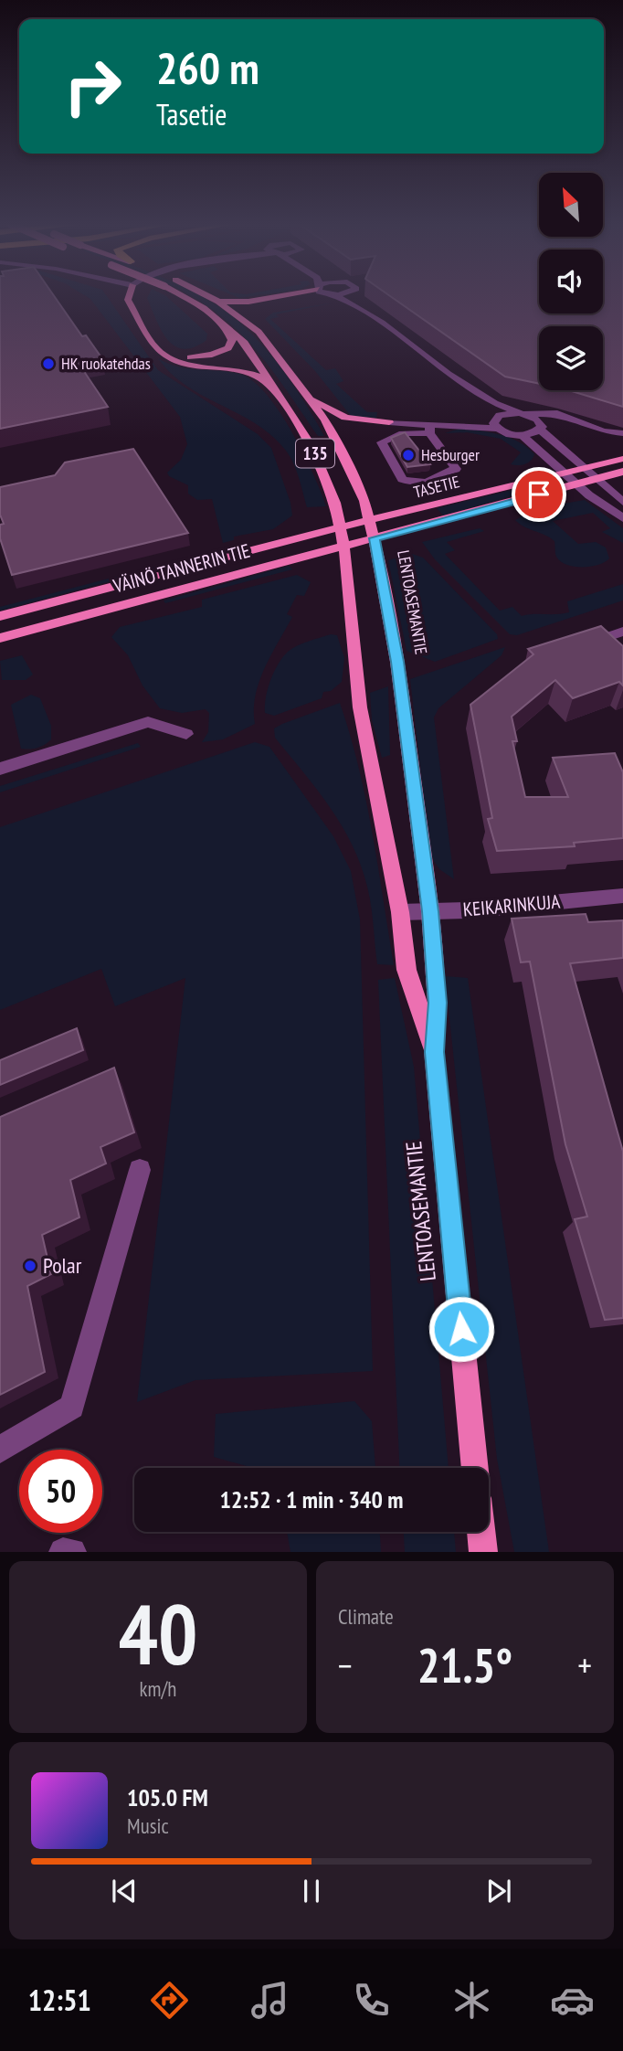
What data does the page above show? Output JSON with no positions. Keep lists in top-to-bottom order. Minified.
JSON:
{"streets":{"main road":["135","TASETIE","VÄINÖ TANNERIN TIE","LENTOASEMANTIE"],"street":["KEIKARINKUJA"]},"crossings":[["TASETIE","VÄINÖ TANNERIN TIE"],["TASETIE","LENTOASEMANTIE"],["VÄINÖ TANNERIN TIE","LENTOASEMANTIE"],["LENTOASEMANTIE","KEIKARINKUJA"]],"places":["HK ruokatehdas","Hesburger","Polar"],"north":"top left","page":{"turn":["260 m","Tasetie"],"limit":"50","trip":"12:52 · 1 min · 340 m","tile":[["40","km/h"],"Climate"],"heat":["−","21.5°","+"],"song":["105.0 FM","Music"],"tabs":"12:51"}}
